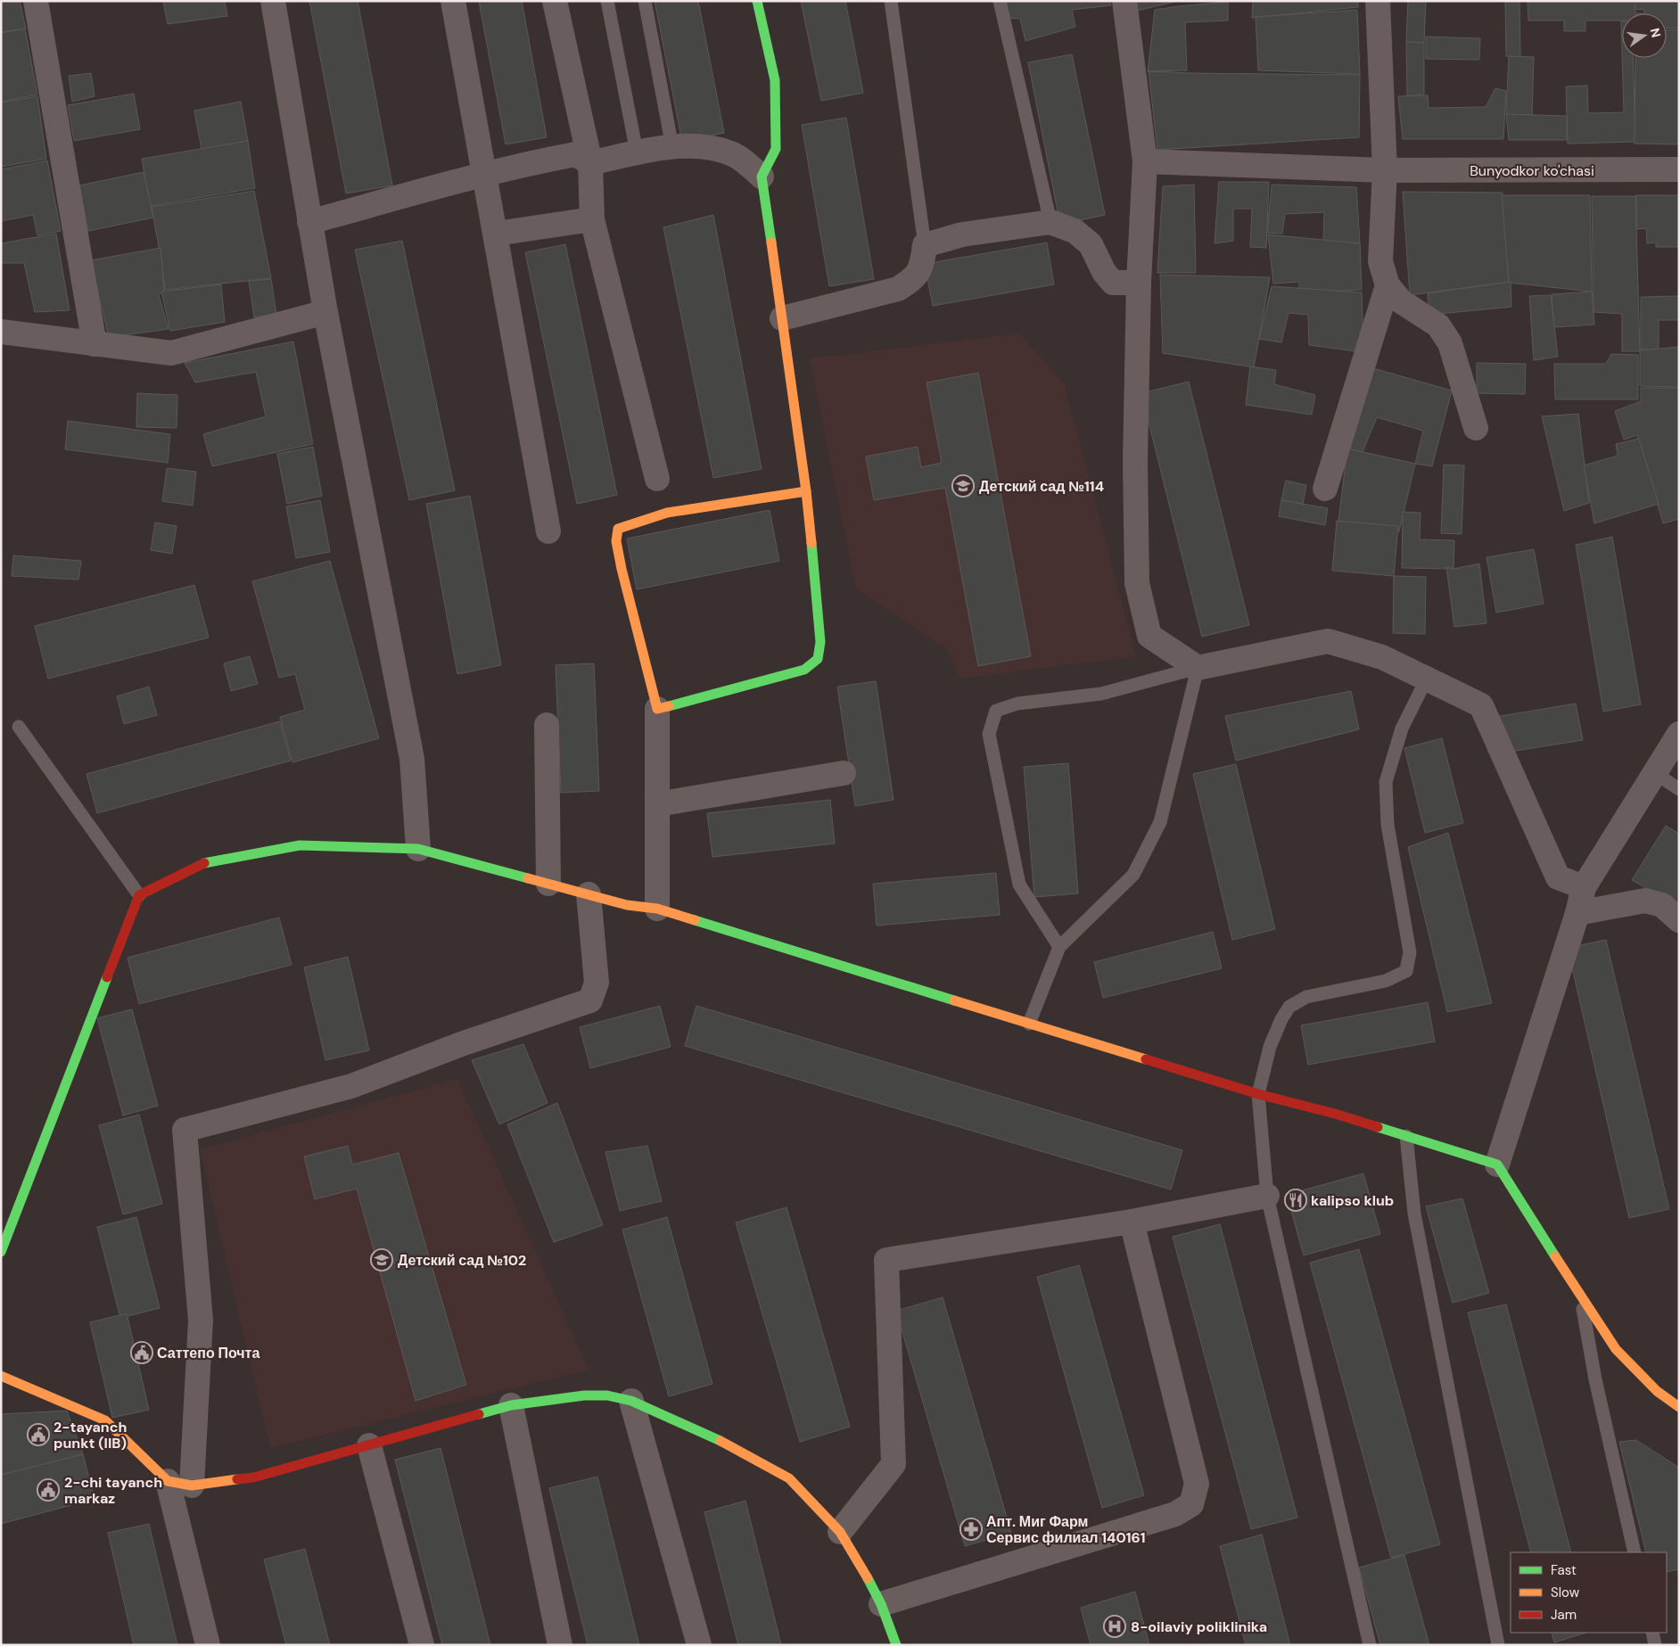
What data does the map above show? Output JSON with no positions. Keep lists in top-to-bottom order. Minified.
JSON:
{"streets":{"street":["Bunyodkor ko'chasi"]},"places":{"school or university":["Детский сад №114","Детский сад №102"],"restaurant":["kalipso klub"],"public building":["Саттепо Почта","2-tayanch punkt (IIB)","2-chi tayanch markaz"],"pharmacy":["Апт. Миг Фарм Сервис филиал 140161"],"hospital":["8-oilaviy poliklinika"]},"legend":["Fast","Slow","Jam"],"north":"right"}
